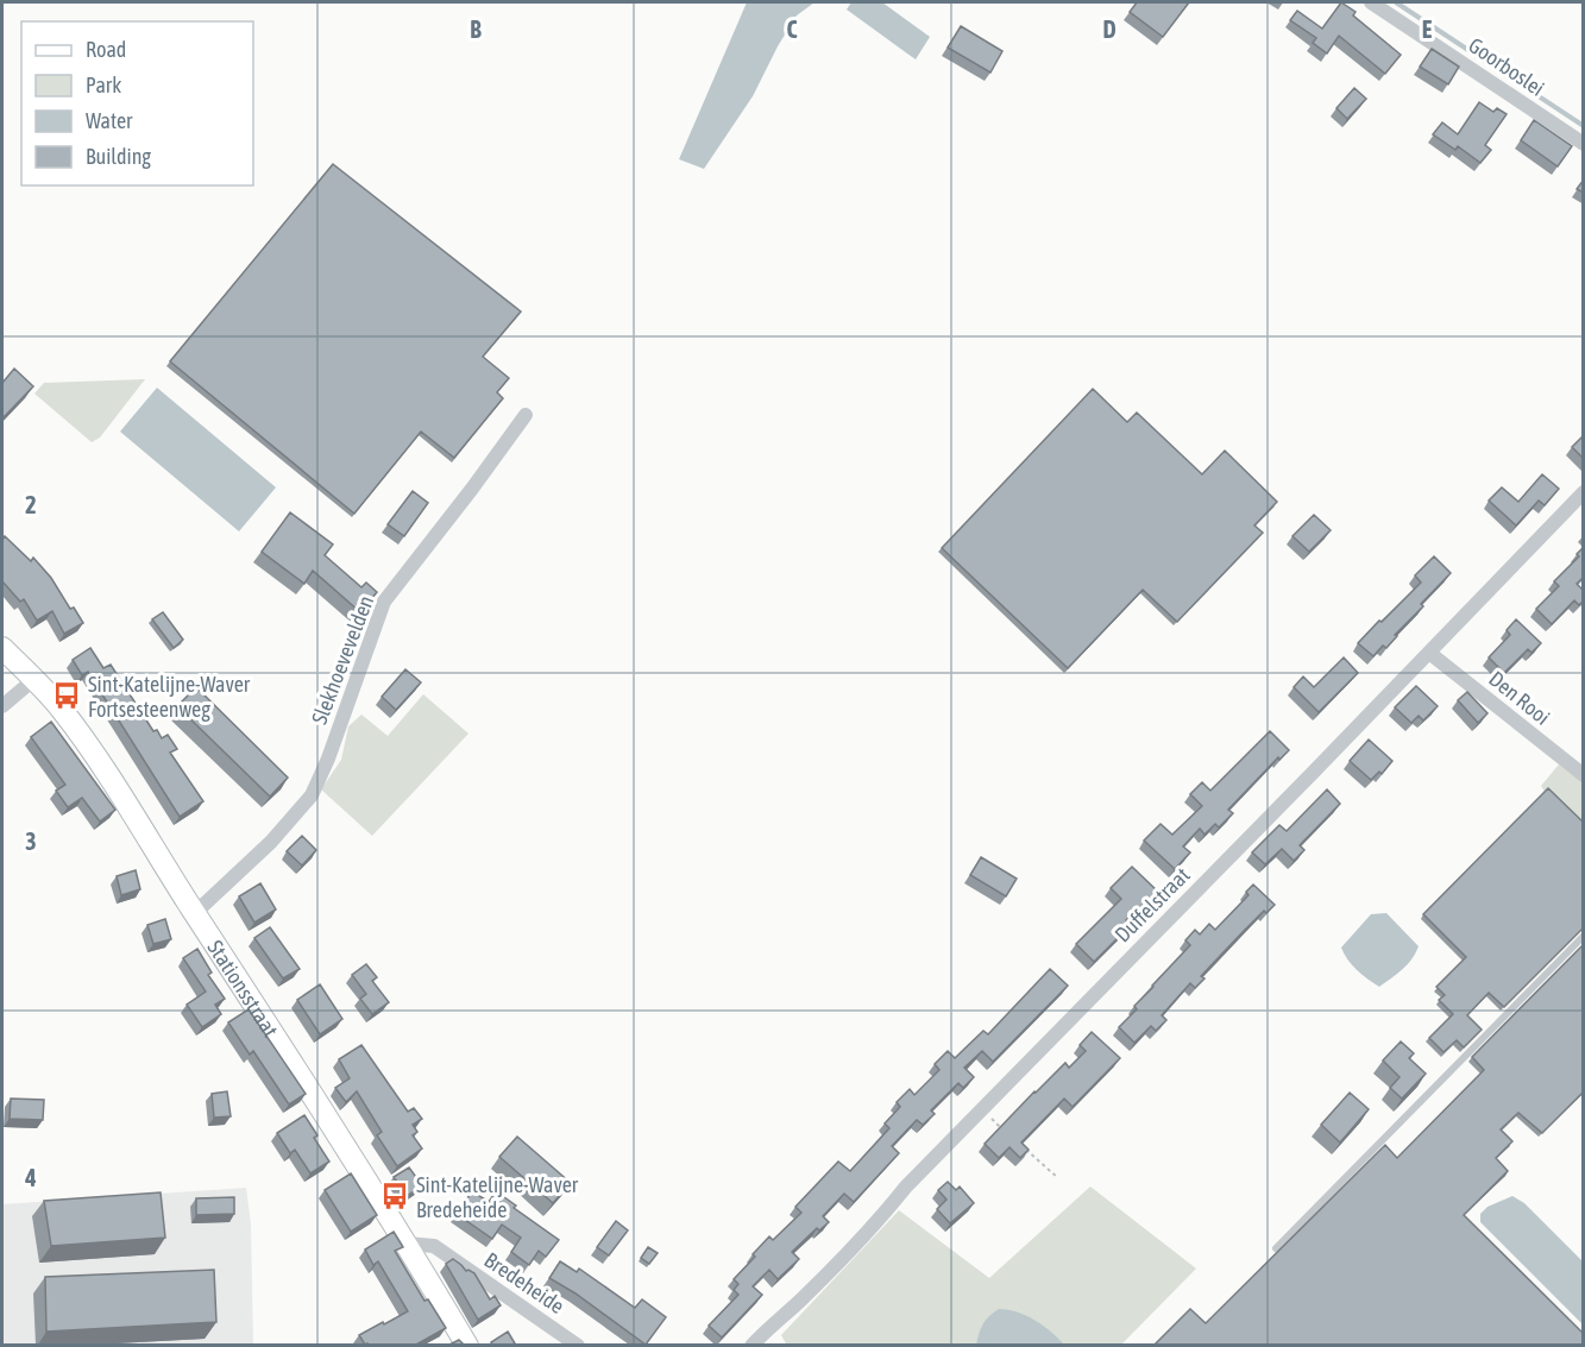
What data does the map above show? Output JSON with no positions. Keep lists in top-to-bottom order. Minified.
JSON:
{"streets":{"street":["Goorboslei","Slekhoevevelden","Den Rooi","Duffelstraat","Stationsstraat","Bredeheide"]},"crossings":[["Slekhoevevelden","Stationsstraat"],["Den Rooi","Duffelstraat"],["Stationsstraat","Bredeheide"]],"places":{"bus stop":["Sint-Katelijne-Waver Fortsesteenweg","Sint-Katelijne-Waver Bredeheide"]},"legend":["Road","Park","Water","Building"],"grid":{"columns":["B","C","D","E"],"rows":["2","3","4"]}}
